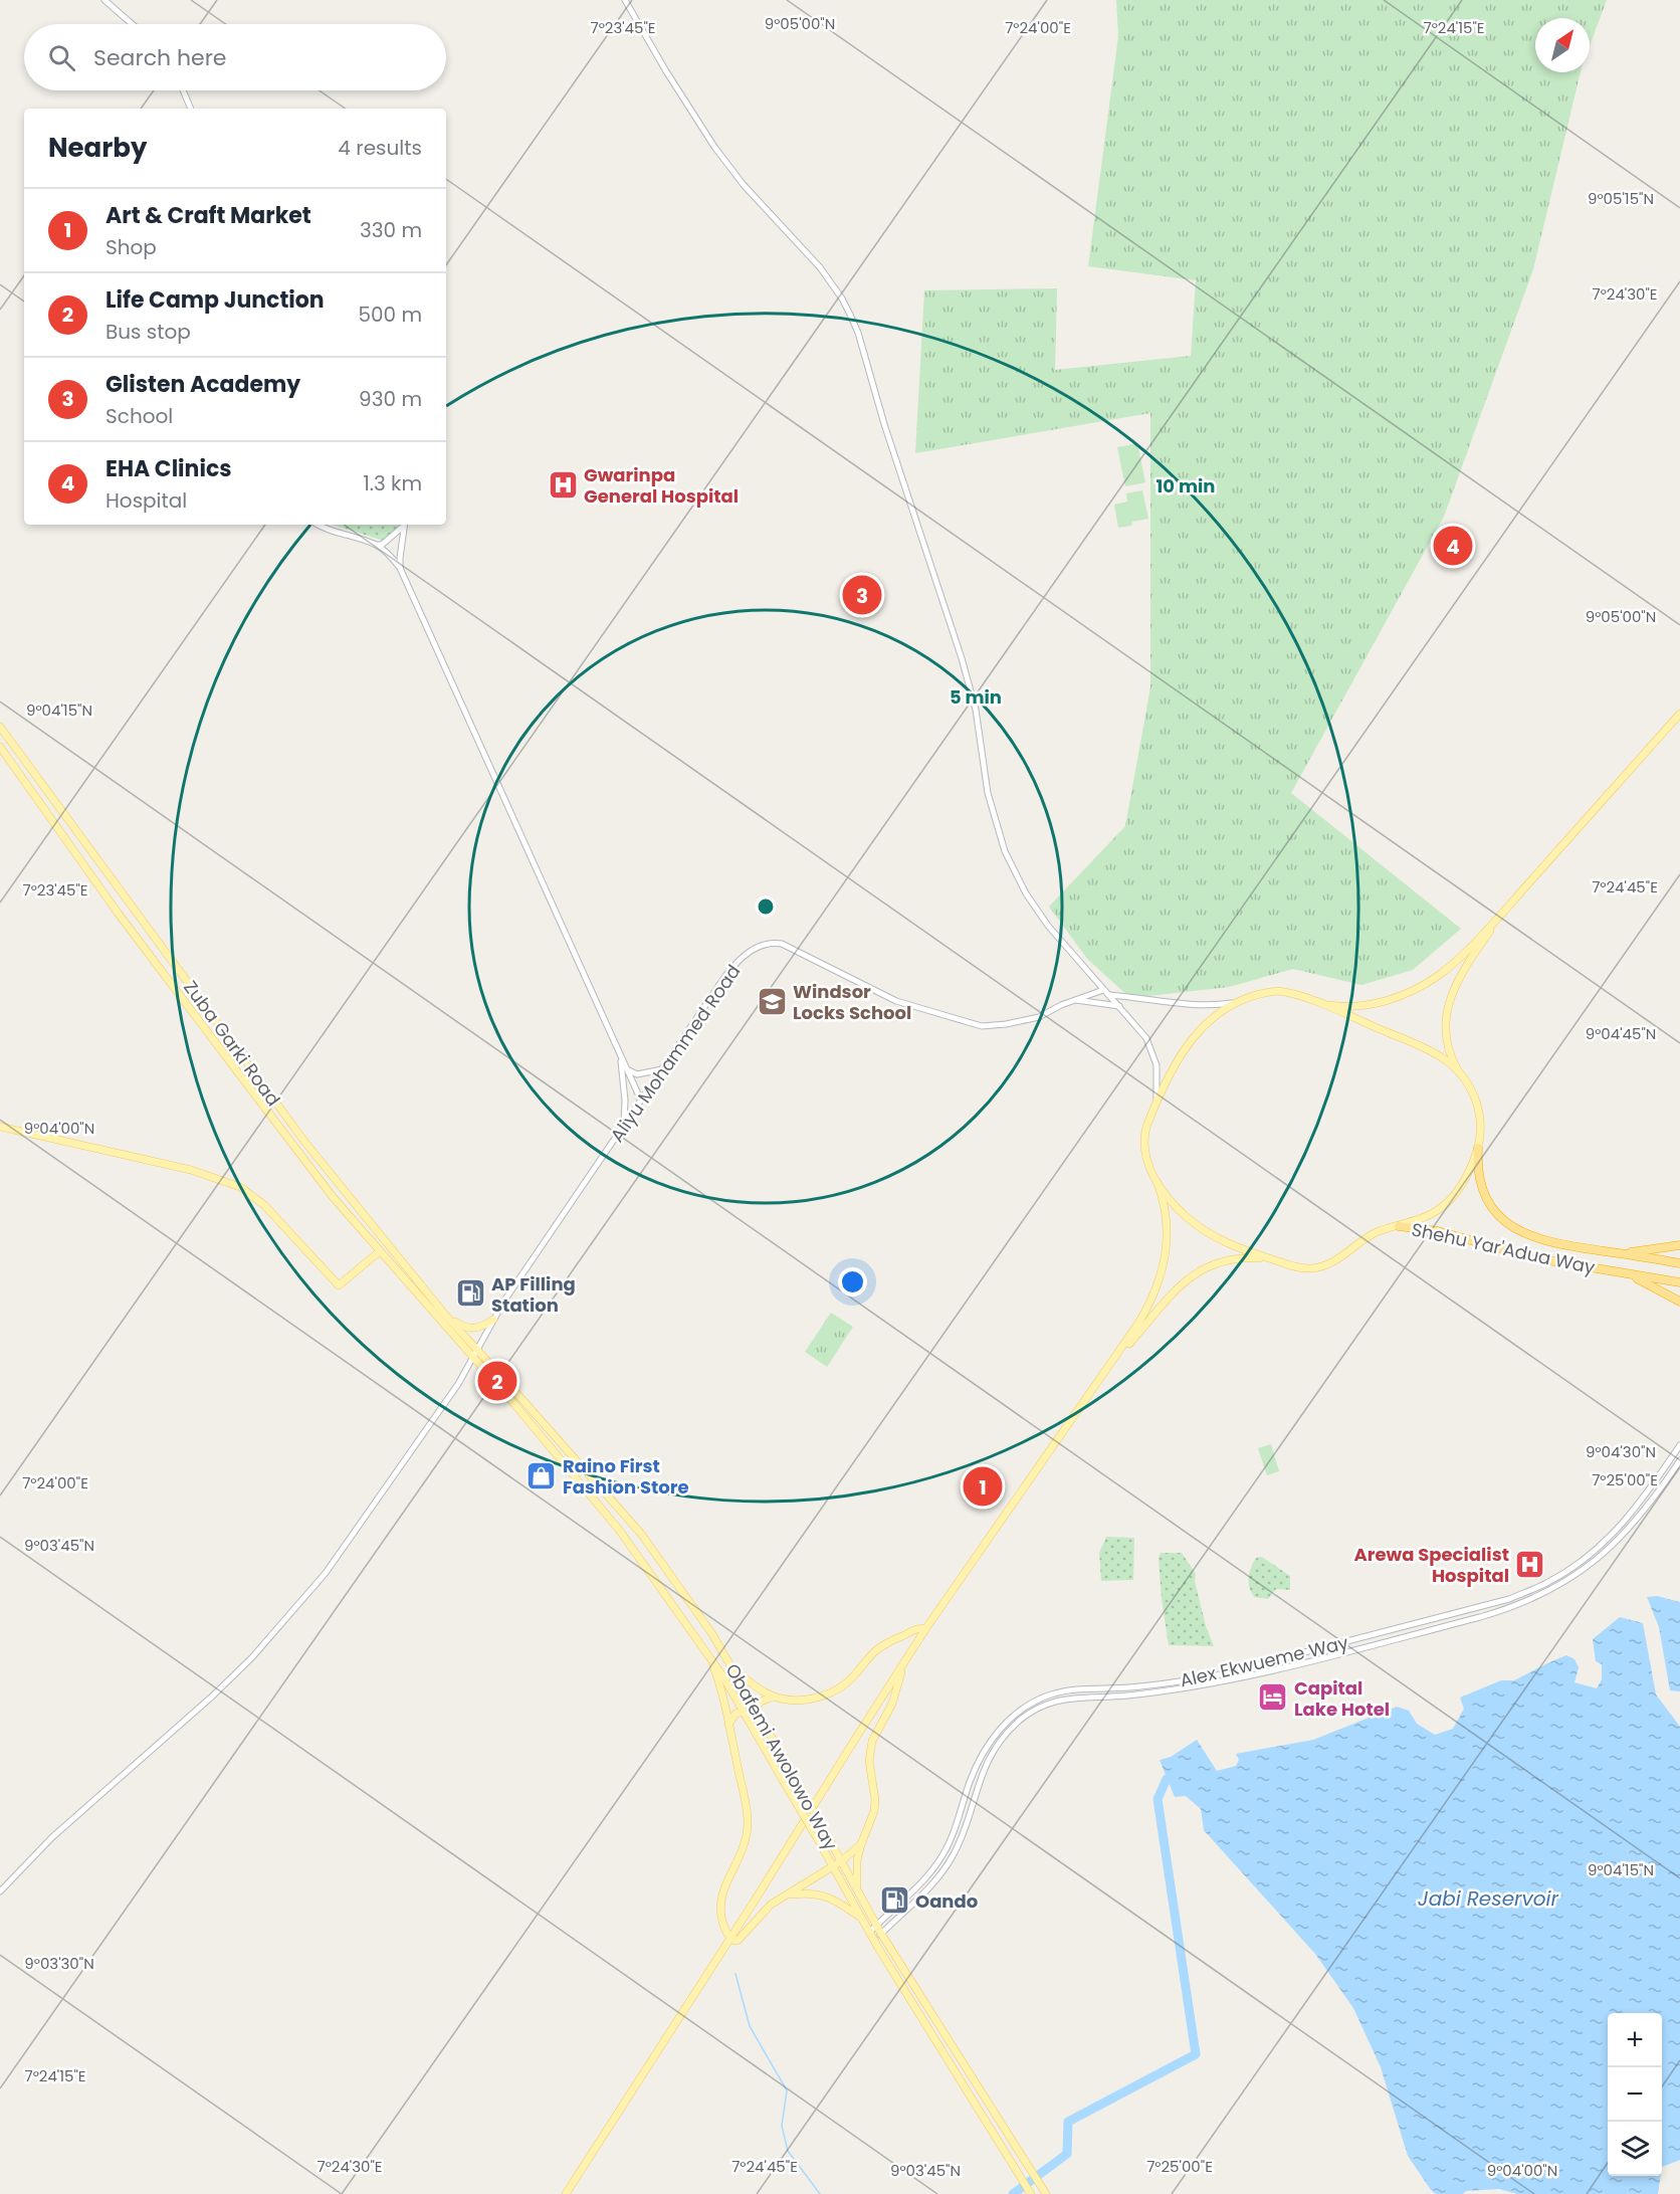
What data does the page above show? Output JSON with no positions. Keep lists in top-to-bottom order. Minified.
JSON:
{"streets":{"highway":["Shehu Yar'Adua Way"],"main road":["Zuba Garki Road","Obafemi Awolowo Way"],"street":["Aliyu Mohammed Road","Alex Ekwueme Way"]},"crossings":[["Zuba Garki Road","Aliyu Mohammed Road"],["Zuba Garki Road","Obafemi Awolowo Way"],["Aliyu Mohammed Road","Obafemi Awolowo Way"],["Alex Ekwueme Way","Obafemi Awolowo Way"]],"water":["Jabi Reservoir"],"places":{"hospital":["Gwarinpa General Hospital","Arewa Specialist Hospital"],"school or university":["Windsor Locks School"],"fuel station":["AP Filling Station","Oando"],"shop":["Raino First Fashion Store"],"hotel":["Capital Lake Hotel"]},"north":"top right","page":{"search":"Search here","heading":["Nearby","4 results"],"list":[{"mark":"1","name":"Art & Craft Market","note":"Shop","value":"330 m"},{"mark":"2","name":"Life Camp Junction","note":"Bus stop","value":"500 m"},{"mark":"3","name":"Glisten Academy","note":"School","value":"930 m"},{"mark":"4","name":"EHA Clinics","note":"Hospital","value":"1.3 km"}],"pins":["4","3","2","1"],"map_buttons":["+","−"]},"coordinates":["9°05'00\"N","7°23'45\"E","7°24'00\"E","7°24'15\"E","9°05'15\"N","7°24'30\"E","9°04'15\"N","7°24'45\"E","9°04'45\"N","9°04'00\"N","9°04'30\"N","7°25'00\"E","9°03'45\"N","9°03'30\"N"],"rings":["10 min","5 min"]}
